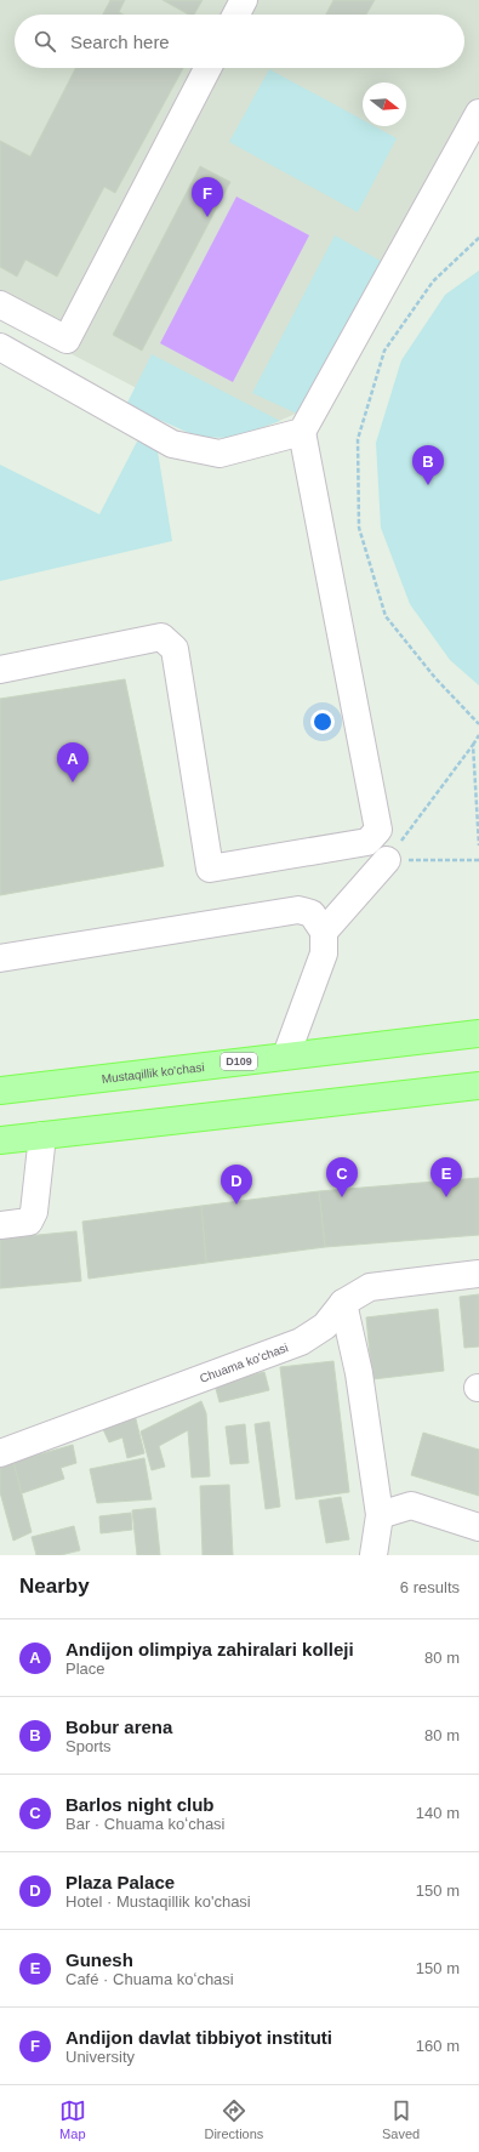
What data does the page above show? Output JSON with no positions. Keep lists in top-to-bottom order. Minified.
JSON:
{"streets":{"main road":["D109","Mustaqillik ko'chasi"],"street":["Chuama koʻchasi"]},"north":"right","page":{"search":"Search here","pins":["F","B","A","C","E","D"],"heading":["Nearby","6 results"],"list":[{"mark":"A","name":"Andijon olimpiya zahiralari kolleji","note":"Place","value":"80 m"},{"mark":"B","name":"Bobur arena","note":"Sports","value":"80 m"},{"mark":"C","name":"Barlos night club","note":"Bar · Chuama koʻchasi","value":"140 m"},{"mark":"D","name":"Plaza Palace","note":"Hotel · Mustaqillik ko'chasi","value":"150 m"},{"mark":"E","name":"Gunesh","note":"Café · Chuama koʻchasi","value":"150 m"},{"mark":"F","name":"Andijon davlat tibbiyot instituti","note":"University","value":"160 m"}],"nav":["Map","Directions","Saved"]}}
